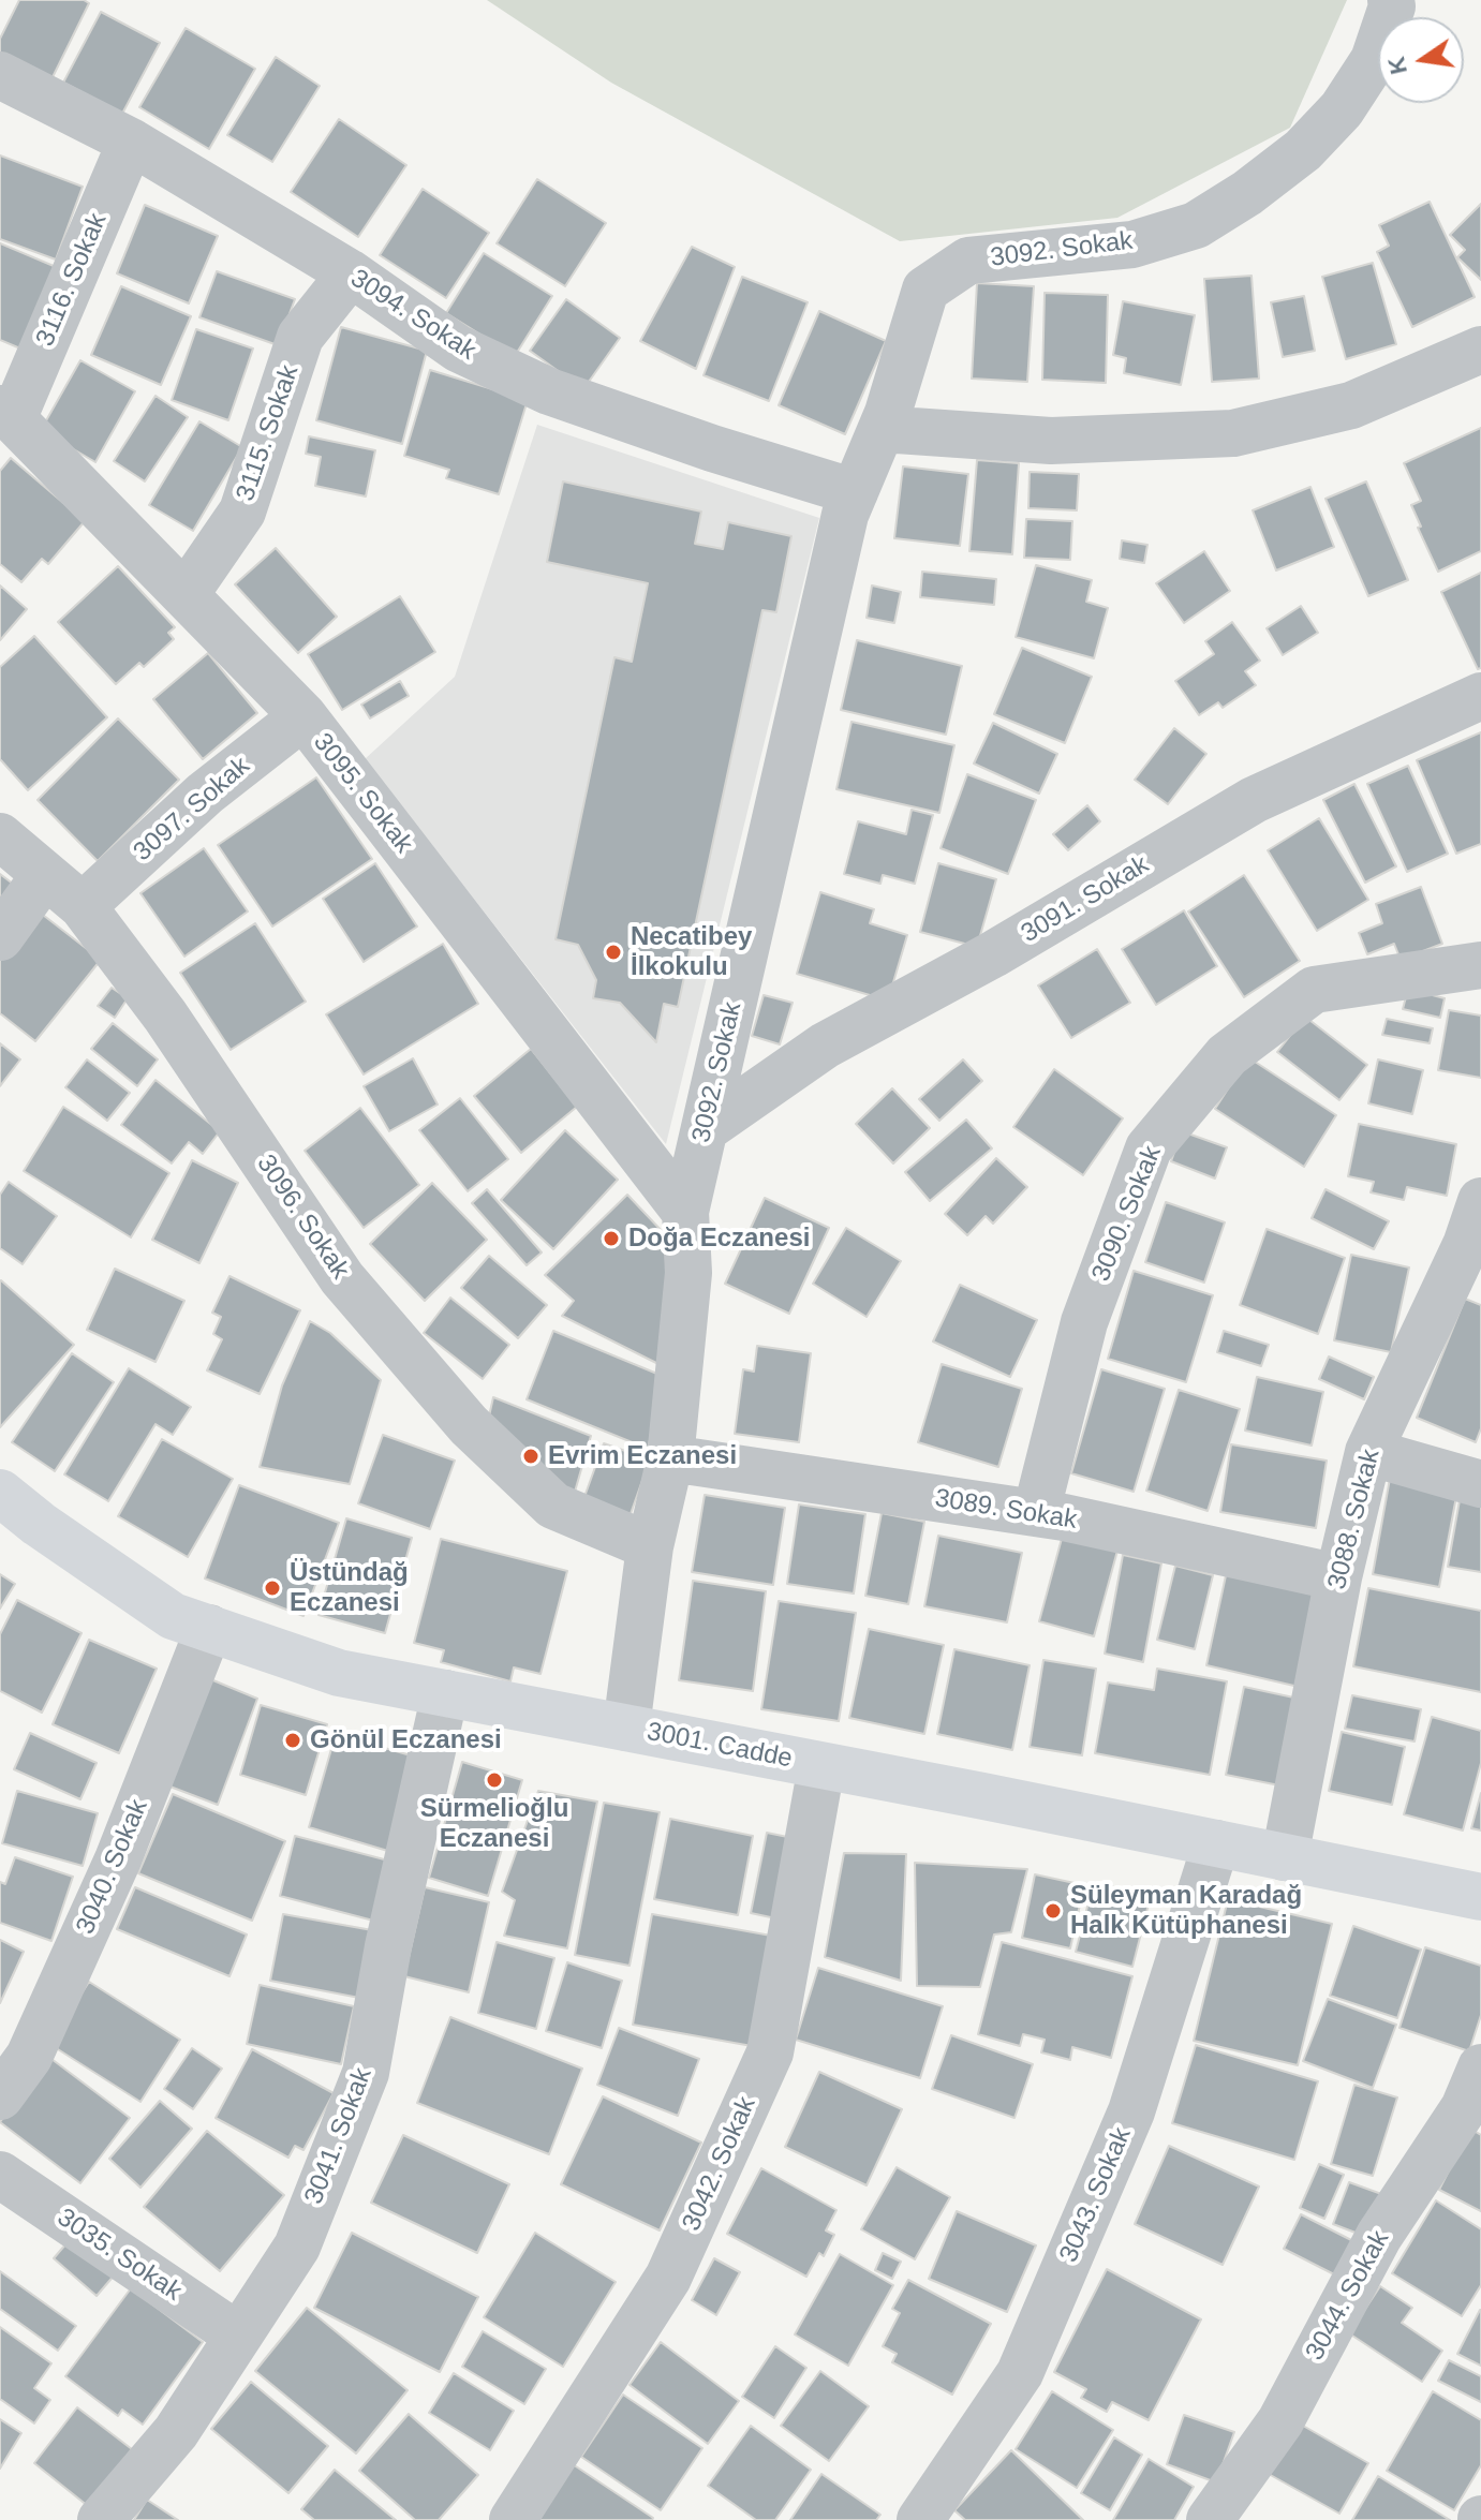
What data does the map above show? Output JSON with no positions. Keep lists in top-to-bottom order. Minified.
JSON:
{"streets":{"street":["3092. Sokak","3116. Sokak","3094. Sokak","3115. Sokak","3095. Sokak","3097. Sokak","3091. Sokak","3090. Sokak","3096. Sokak","3089. Sokak","3088. Sokak","3001. Cadde","3040. Sokak","3041. Sokak","3042. Sokak","3043. Sokak","3035. Sokak","3044. Sokak"]},"crossings":[["3092. Sokak","3094. Sokak"],["3092. Sokak","3095. Sokak"],["3092. Sokak","3091. Sokak"],["3092. Sokak","3096. Sokak"],["3092. Sokak","3089. Sokak"],["3092. Sokak","3001. Cadde"],["3116. Sokak","3094. Sokak"],["3116. Sokak","3095. Sokak"],["3094. Sokak","3115. Sokak"],["3115. Sokak","3095. Sokak"],["3095. Sokak","3097. Sokak"],["3097. Sokak","3096. Sokak"],["3090. Sokak","3089. Sokak"],["3089. Sokak","3088. Sokak"],["3088. Sokak","3001. Cadde"],["3001. Cadde","3040. Sokak"],["3001. Cadde","3041. Sokak"],["3001. Cadde","3042. Sokak"],["3001. Cadde","3043. Sokak"],["3041. Sokak","3035. Sokak"]],"places":["Necatibey İlkokulu","Doğa Eczanesi","Evrim Eczanesi","Üstündağ Eczanesi","Gönül Eczanesi","Sürmelioğlu Eczanesi","Süleyman Karadağ Halk Kütüphanesi"],"north":"left"}
